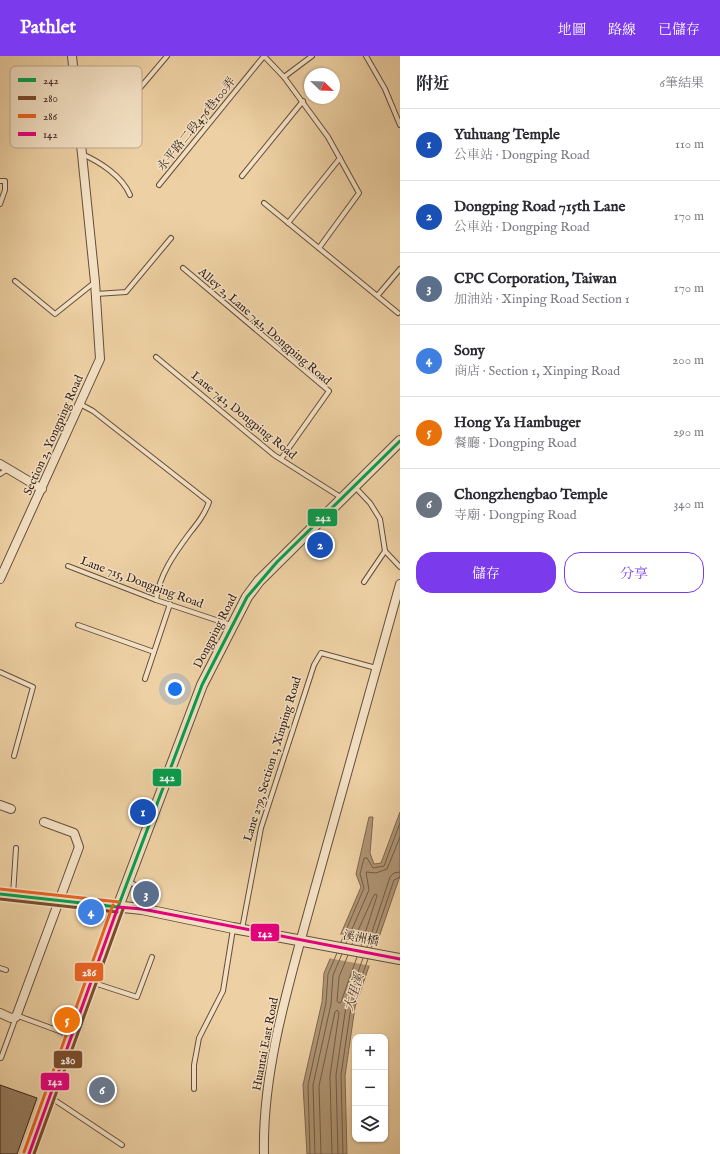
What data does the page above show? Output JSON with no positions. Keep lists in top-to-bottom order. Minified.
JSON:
{"streets":{"street":["Section 2, Yongping Road","Dongping Road","溪洲橋","Huantai East Road"],"lane":["永平路二段476巷100弄","Alley 2, Lane 741, Dongping Road","Lane 741, Dongping Road","Lane 715, Dongping Road","Lane 279, Section 1, Xinping Road"]},"crossings":[["Alley 2, Lane 741, Dongping Road","Lane 741, Dongping Road"],["Lane 741, Dongping Road","Dongping Road"],["Lane 715, Dongping Road","Dongping Road"],["Dongping Road","溪洲橋"],["Lane 279, Section 1, Xinping Road","溪洲橋"],["Lane 279, Section 1, Xinping Road","Huantai East Road"],["溪洲橋","Huantai East Road"]],"water":["大里溪"],"lines":["transit line 242","transit line 286","transit line 280","transit line 142"],"legend":["242","280","286","142"],"north":"bottom right","page":{"header":"Pathlet","nav":["地圖","路線","已儲存"],"heading":["附近","6筆結果"],"list":[{"mark":"1","name":"Yuhuang Temple","note":"公車站 · Dongping Road","value":"110 m"},{"mark":"2","name":"Dongping Road 715th Lane","note":"公車站 · Dongping Road","value":"170 m"},{"mark":"3","name":"CPC Corporation, Taiwan","note":"加油站 · Xinping Road Section 1","value":"170 m"},{"mark":"4","name":"Sony","note":"商店 · Section 1, Xinping Road","value":"200 m"},{"mark":"5","name":"Hong Ya Hambuger","note":"餐廳 · Dongping Road","value":"290 m"},{"mark":"6","name":"Chongzhengbao Temple","note":"寺廟 · Dongping Road","value":"340 m"}],"pins":["2","1","3","4","5","6"],"buttons":["儲存","分享"],"map_buttons":["+","−"]}}
